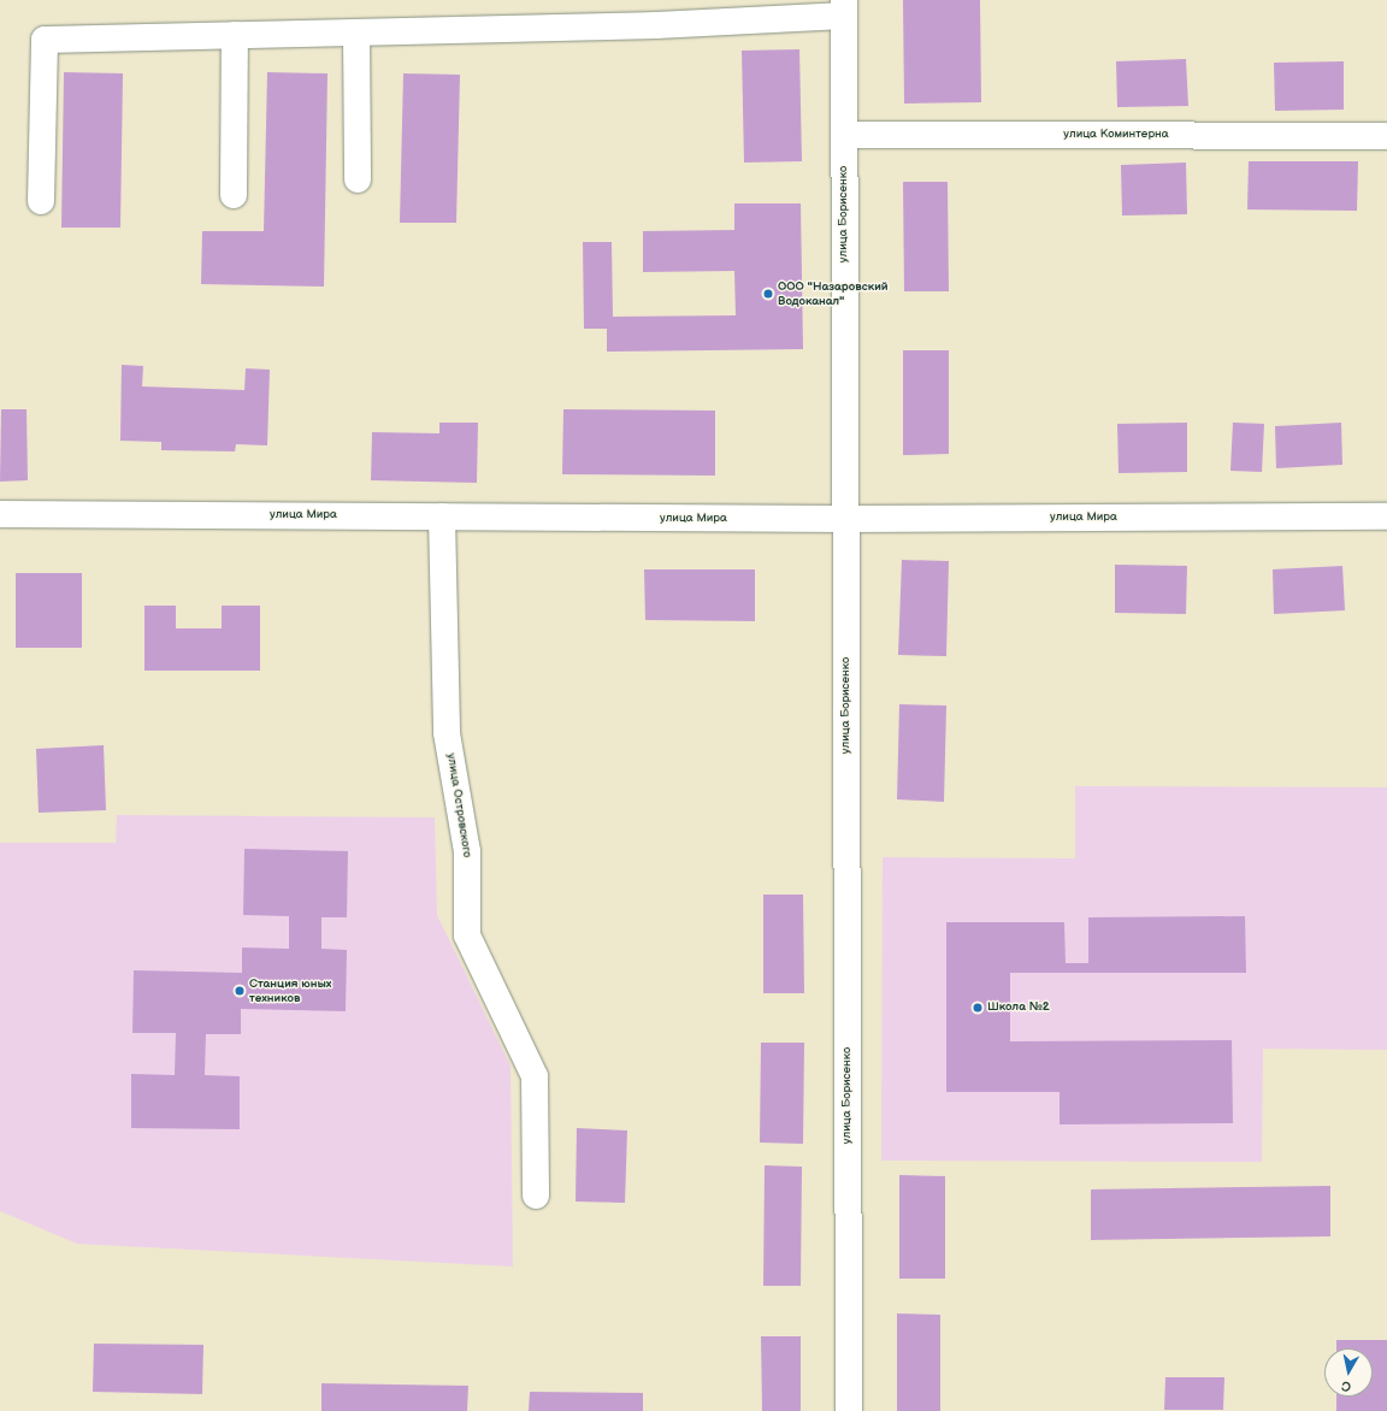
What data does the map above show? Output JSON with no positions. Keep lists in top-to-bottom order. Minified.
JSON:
{"streets":{"street":["улица Коминтерна","улица Борисенко","улица Мира","улица Островского"]},"crossings":[["улица Коминтерна","улица Борисенко"],["улица Борисенко","улица Мира"],["улица Мира","улица Островского"]],"places":["ООО \"Назаровский Водоканал\"","Станция юных техников","Школа №2"],"north":"bottom"}
